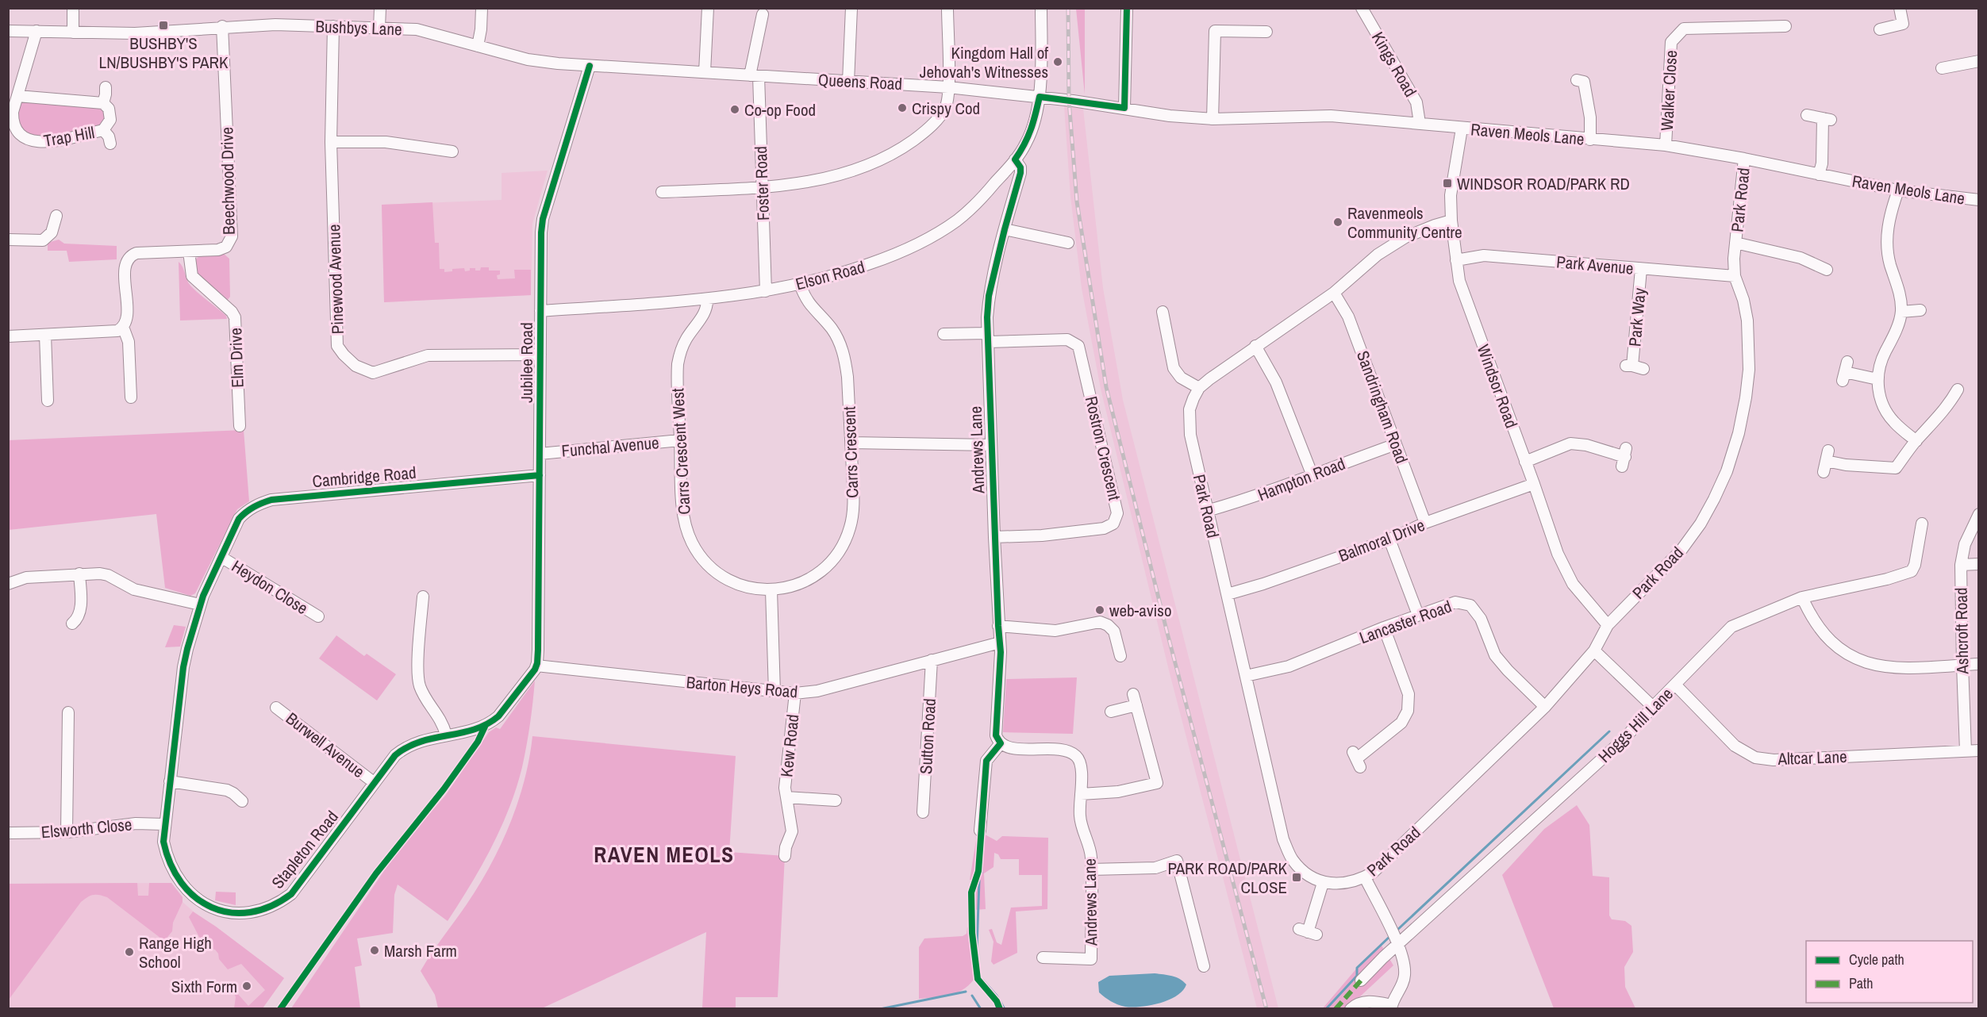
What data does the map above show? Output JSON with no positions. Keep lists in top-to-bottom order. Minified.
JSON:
{"streets":{"street":["Bushbys Lane","Kings Road","Queens Road","Walker Close","Raven Meols Lane","Trap Hill","Beechwood Drive","Foster Road","Park Road","Park Avenue","Elson Road","Pinewood Avenue","Park Way","Elm Drive","Jubilee Road","Windsor Road","Sandringham Road","Funchal Avenue","Rostron Crescent","Andrews Lane","Carrs Crescent West","Carrs Crescent","Cambridge Road","Hampton Road","Balmoral Drive","Heydon Close","Lancaster Road","Ashcroft Road","Barton Heys Road","Hoggs Hill Lane","Sutton Road","Burwell Avenue","Kew Road","Altcar Lane","Elsworth Close","Stapleton Road"]},"crossings":[["Bushbys Lane","Queens Road"],["Bushbys Lane","Trap Hill"],["Bushbys Lane","Beechwood Drive"],["Bushbys Lane","Pinewood Avenue"],["Bushbys Lane","Jubilee Road"],["Kings Road","Raven Meols Lane"],["Queens Road","Raven Meols Lane"],["Queens Road","Foster Road"],["Queens Road","Elson Road"],["Walker Close","Raven Meols Lane"],["Raven Meols Lane","Park Road"],["Raven Meols Lane","Windsor Road"],["Beechwood Drive","Elm Drive"],["Foster Road","Elson Road"],["Park Road","Park Avenue"],["Park Road","Windsor Road"],["Park Road","Sandringham Road"],["Park Road","Hampton Road"],["Park Road","Balmoral Drive"],["Park Road","Lancaster Road"],["Park Avenue","Park Way"],["Park Avenue","Windsor Road"],["Elson Road","Jubilee Road"],["Elson Road","Andrews Lane"],["Elson Road","Carrs Crescent West"],["Elson Road","Carrs Crescent"],["Pinewood Avenue","Jubilee Road"],["Jubilee Road","Funchal Avenue"],["Jubilee Road","Cambridge Road"],["Jubilee Road","Barton Heys Road"],["Jubilee Road","Stapleton Road"],["Windsor Road","Balmoral Drive"],["Sandringham Road","Hampton Road"],["Sandringham Road","Balmoral Drive"],["Funchal Avenue","Carrs Crescent West"],["Rostron Crescent","Andrews Lane"],["Andrews Lane","Barton Heys Road"],["Carrs Crescent West","Carrs Crescent"],["Cambridge Road","Heydon Close"],["Cambridge Road","Stapleton Road"],["Heydon Close","Stapleton Road"],["Ashcroft Road","Altcar Lane"],["Barton Heys Road","Sutton Road"],["Barton Heys Road","Kew Road"],["Barton Heys Road","Stapleton Road"],["Hoggs Hill Lane","Altcar Lane"],["Burwell Avenue","Stapleton Road"],["Elsworth Close","Stapleton Road"]],"districts":["RAVEN MEOLS"],"places":{"transit":["BUSHBY'S LN/BUSHBY'S PARK","WINDSOR ROAD/PARK RD","PARK ROAD/PARK CLOSE"],"other":["Kingdom Hall of Jehovah's Witnesses","Crispy Cod","Co-op Food","Ravenmeols Community Centre","web-aviso","Marsh Farm","Range High School","Sixth Form"]},"legend":["Cycle path","Path"]}
